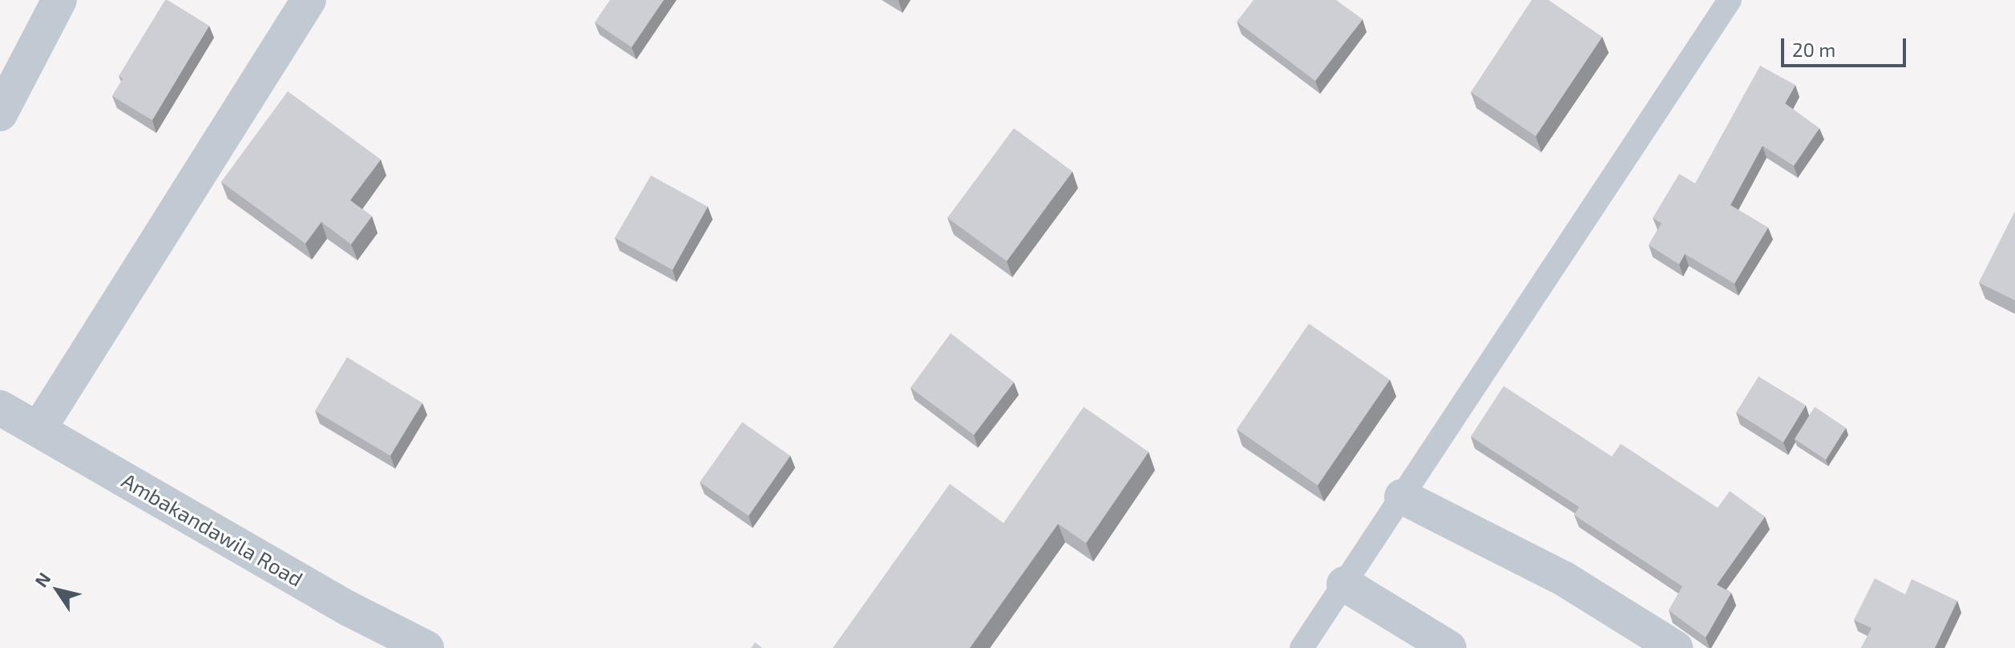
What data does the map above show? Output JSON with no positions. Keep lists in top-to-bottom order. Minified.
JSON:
{"streets":{"street":["Ambakandawila Road"]},"scale_bar":"20 m","north":"top left"}
